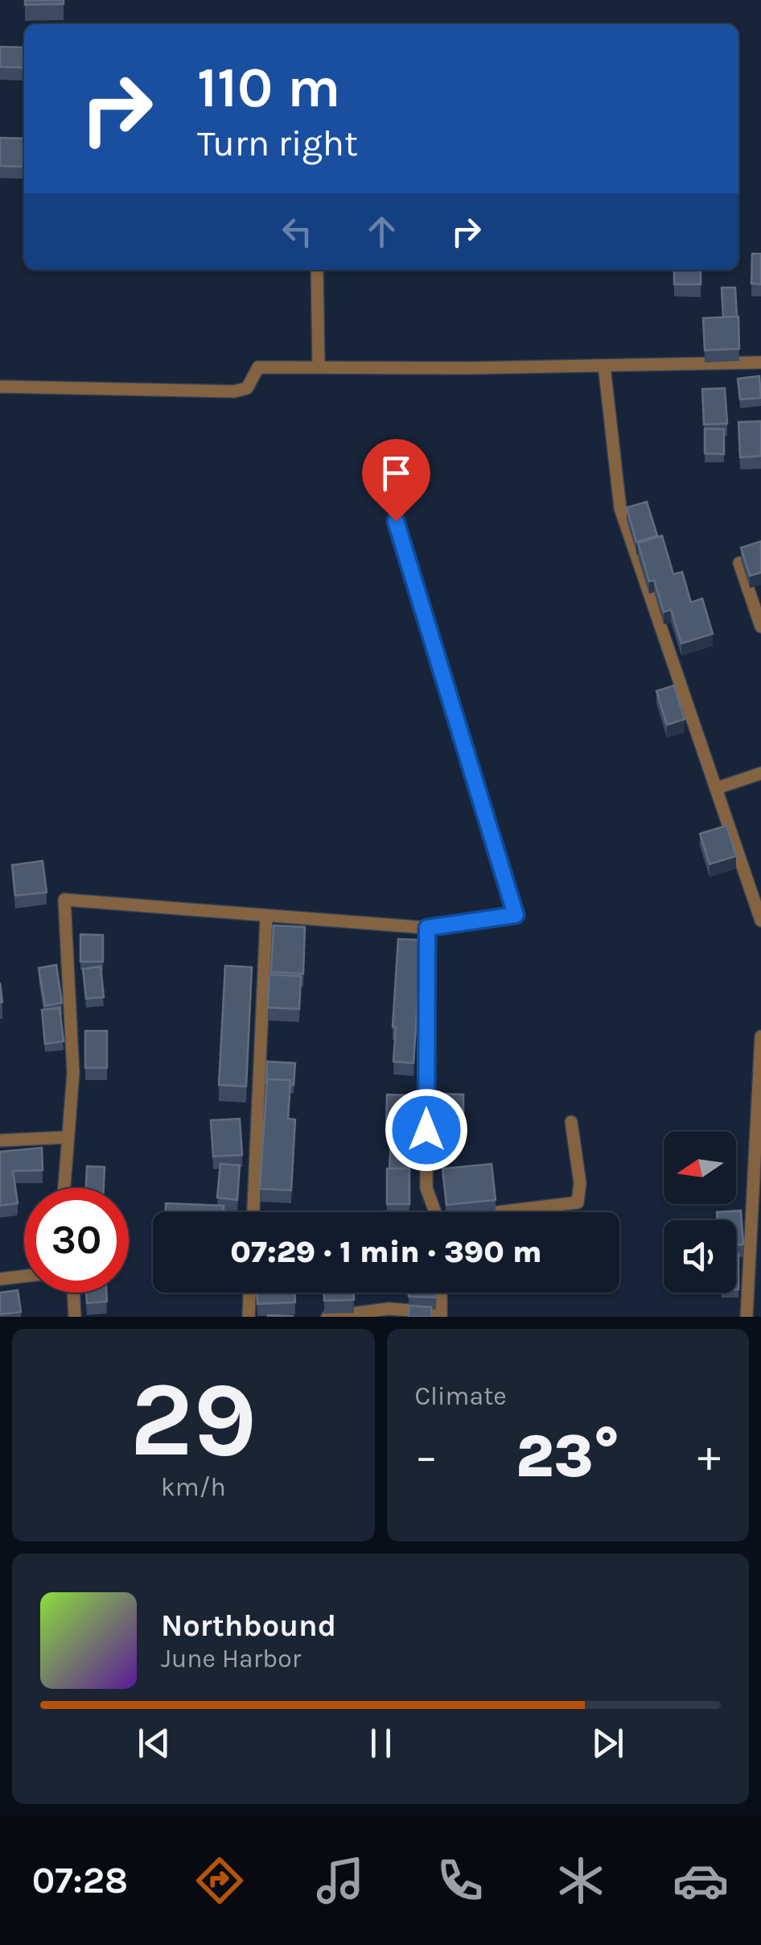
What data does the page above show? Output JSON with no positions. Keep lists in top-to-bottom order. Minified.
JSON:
{"north":"left","page":{"turn":["110 m","Turn right"],"limit":"30","trip":"07:29 · 1 min · 390 m","tile":[["29","km/h"],"Climate"],"heat":["−","23°","+"],"song":["Northbound","June Harbor"],"tabs":"07:28"}}
